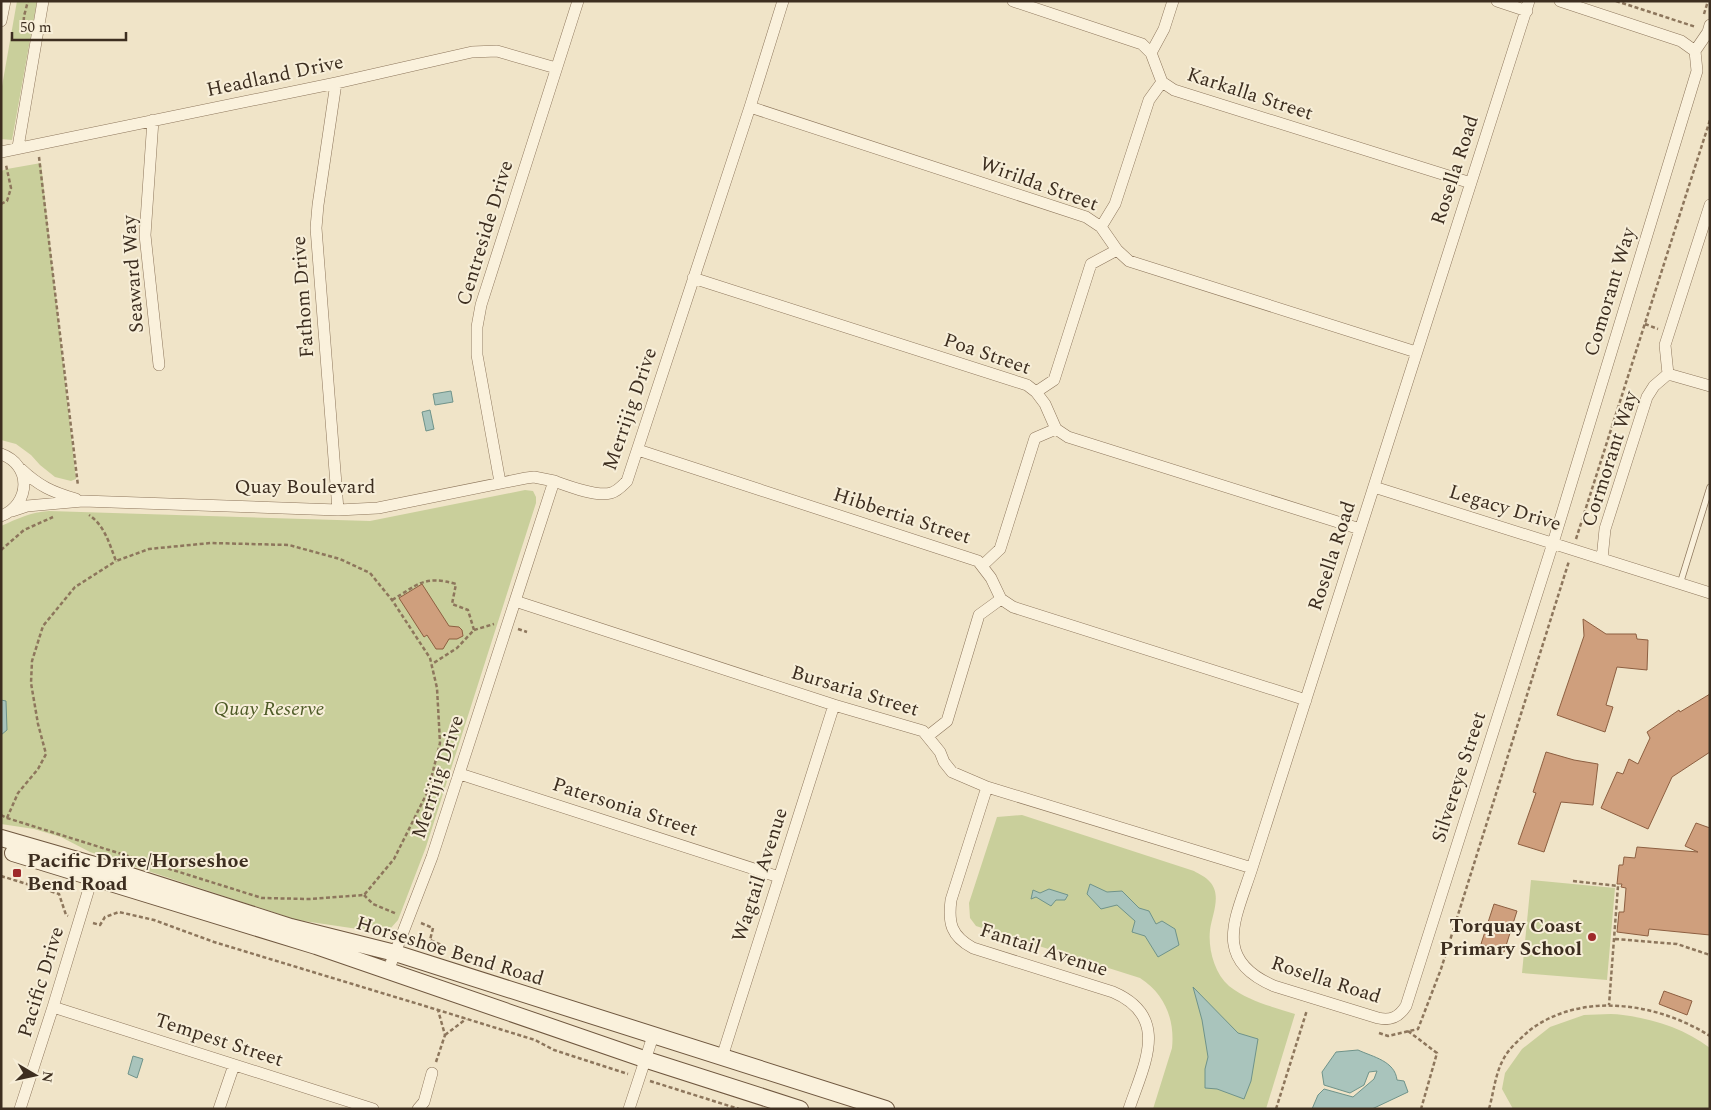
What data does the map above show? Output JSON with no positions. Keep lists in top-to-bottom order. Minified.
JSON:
{"streets":{"street":["Headland Drive","Karkalla Street","Rosella Road","Wirilda Street","Centreside Drive","Seaward Way","Comorant Way","Fathom Drive","Poa Street","Merrijig Drive","Cormorant Way","Quay Boulevard","Legacy Drive","Hibbertia Street","Bursaria Street","Silvereye Street","Patersonia Street","Wagtail Avenue","Fantail Avenue","Horseshoe Bend Road","Pacific Drive","Tempest Street"]},"crossings":[["Headland Drive","Centreside Drive"],["Headland Drive","Seaward Way"],["Headland Drive","Fathom Drive"],["Karkalla Street","Rosella Road"],["Rosella Road","Wirilda Street"],["Rosella Road","Legacy Drive"],["Rosella Road","Bursaria Street"],["Rosella Road","Silvereye Street"],["Wirilda Street","Merrijig Drive"],["Centreside Drive","Quay Boulevard"],["Comorant Way","Legacy Drive"],["Comorant Way","Silvereye Street"],["Fathom Drive","Quay Boulevard"],["Poa Street","Merrijig Drive"],["Merrijig Drive","Quay Boulevard"],["Merrijig Drive","Hibbertia Street"],["Merrijig Drive","Bursaria Street"],["Merrijig Drive","Patersonia Street"],["Merrijig Drive","Horseshoe Bend Road"],["Cormorant Way","Legacy Drive"],["Legacy Drive","Silvereye Street"],["Bursaria Street","Wagtail Avenue"],["Bursaria Street","Fantail Avenue"],["Patersonia Street","Wagtail Avenue"],["Wagtail Avenue","Horseshoe Bend Road"],["Horseshoe Bend Road","Pacific Drive"],["Pacific Drive","Tempest Street"]],"parks":["Quay Reserve"],"places":{"transit":["Pacific Drive/Horseshoe Bend Road"],"other":["Torquay Coast Primary School"]},"scale_bar":"50 m","north":"right"}
